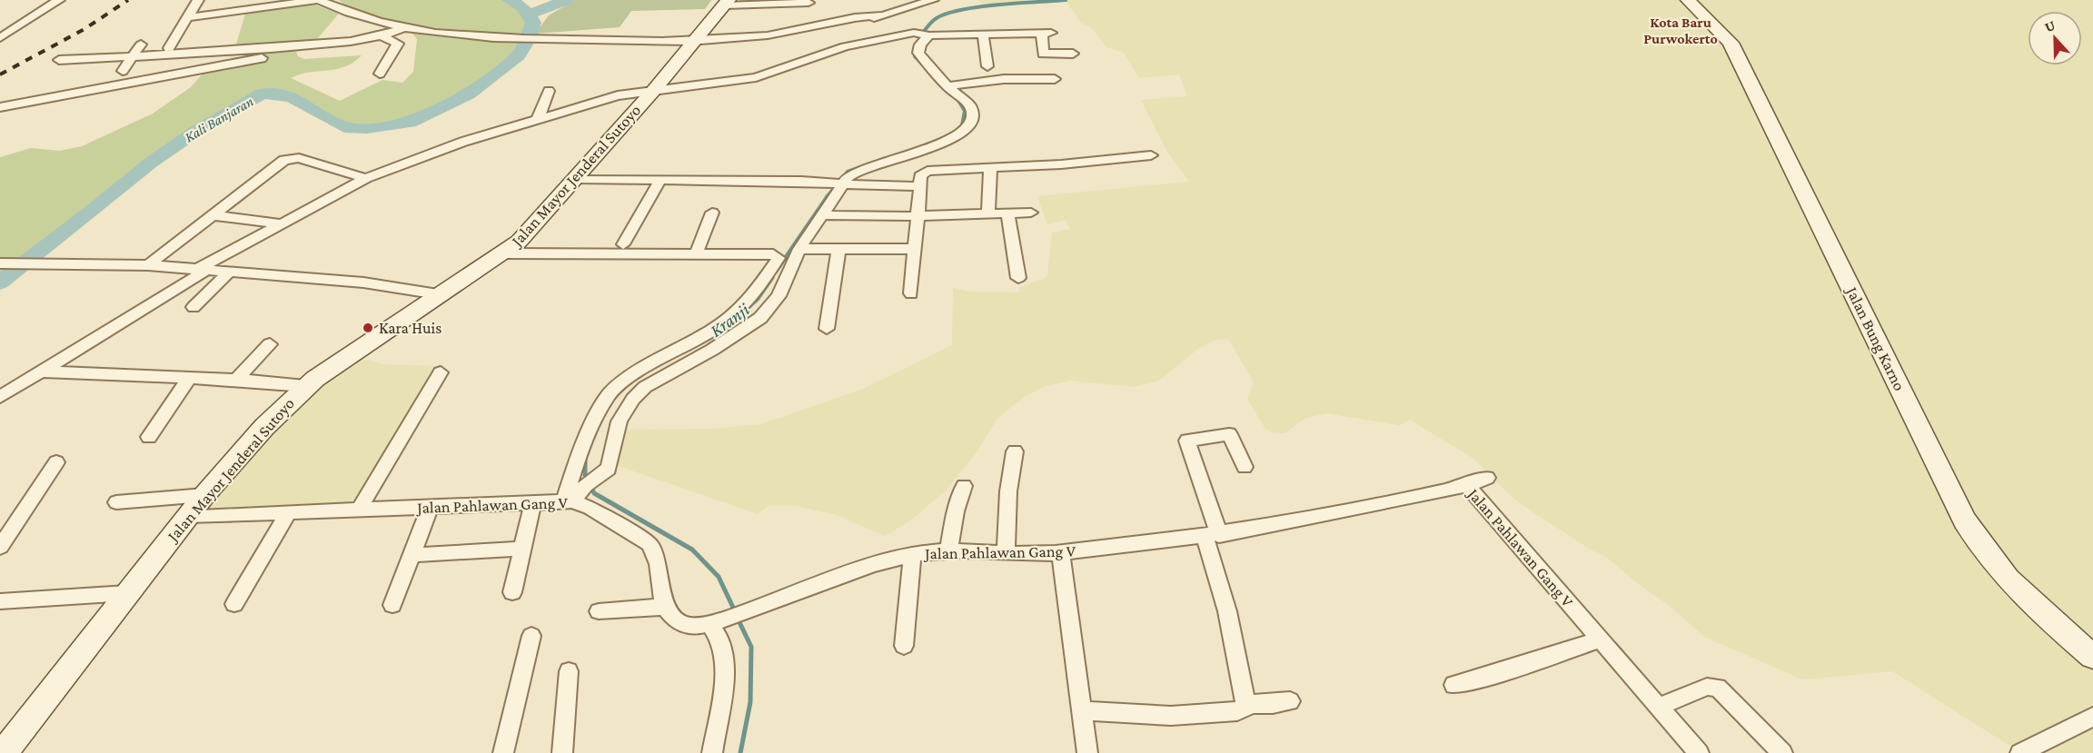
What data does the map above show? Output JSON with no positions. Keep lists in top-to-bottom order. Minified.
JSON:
{"streets":{"main road":["Jalan Mayor Jenderal Sutoyo","Jalan Bung Karno"],"street":["Jalan Pahlawan Gang V"]},"crossings":[["Jalan Mayor Jenderal Sutoyo","Jalan Pahlawan Gang V"]],"districts":["Kota Baru Purwokerto"],"water":["Kali Banjaran","Kranji"],"places":["Kara Huis"],"north":"top"}
